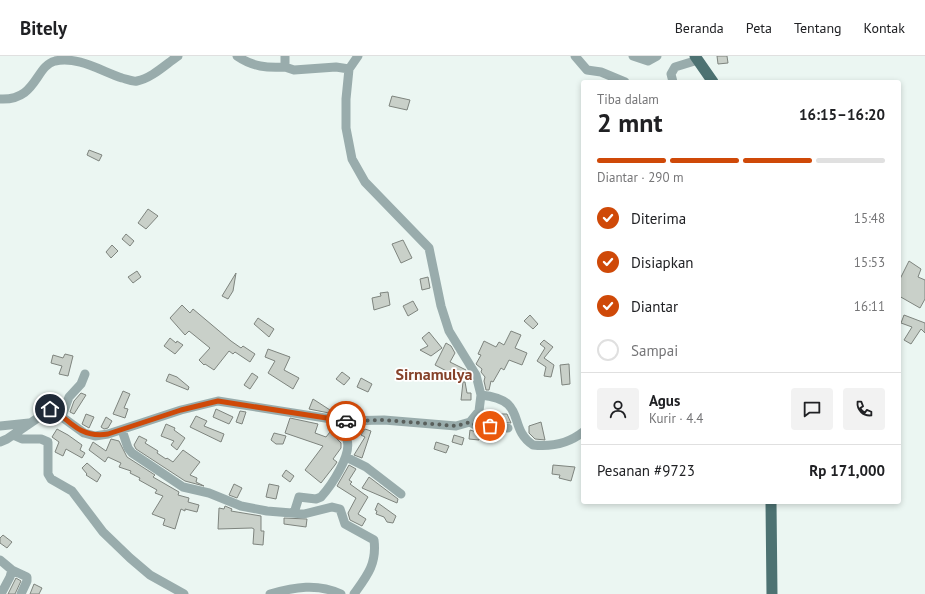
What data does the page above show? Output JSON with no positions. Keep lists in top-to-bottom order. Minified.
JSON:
{"districts":["Sirnamulya"],"page":{"header":"Bitely","nav":["Beranda","Peta","Tentang","Kontak"],"heading":["2 mnt","Tiba dalam","16:15–16:20"],"panel":["Agus","Kurir · 4.4","Pesanan #9723","Rp 171,000"],"bar":"Diantar · 290 m","list":[["Diterima","15:48"],["Disiapkan","15:53"],["Diantar","16:11"],"Sampai"]}}
